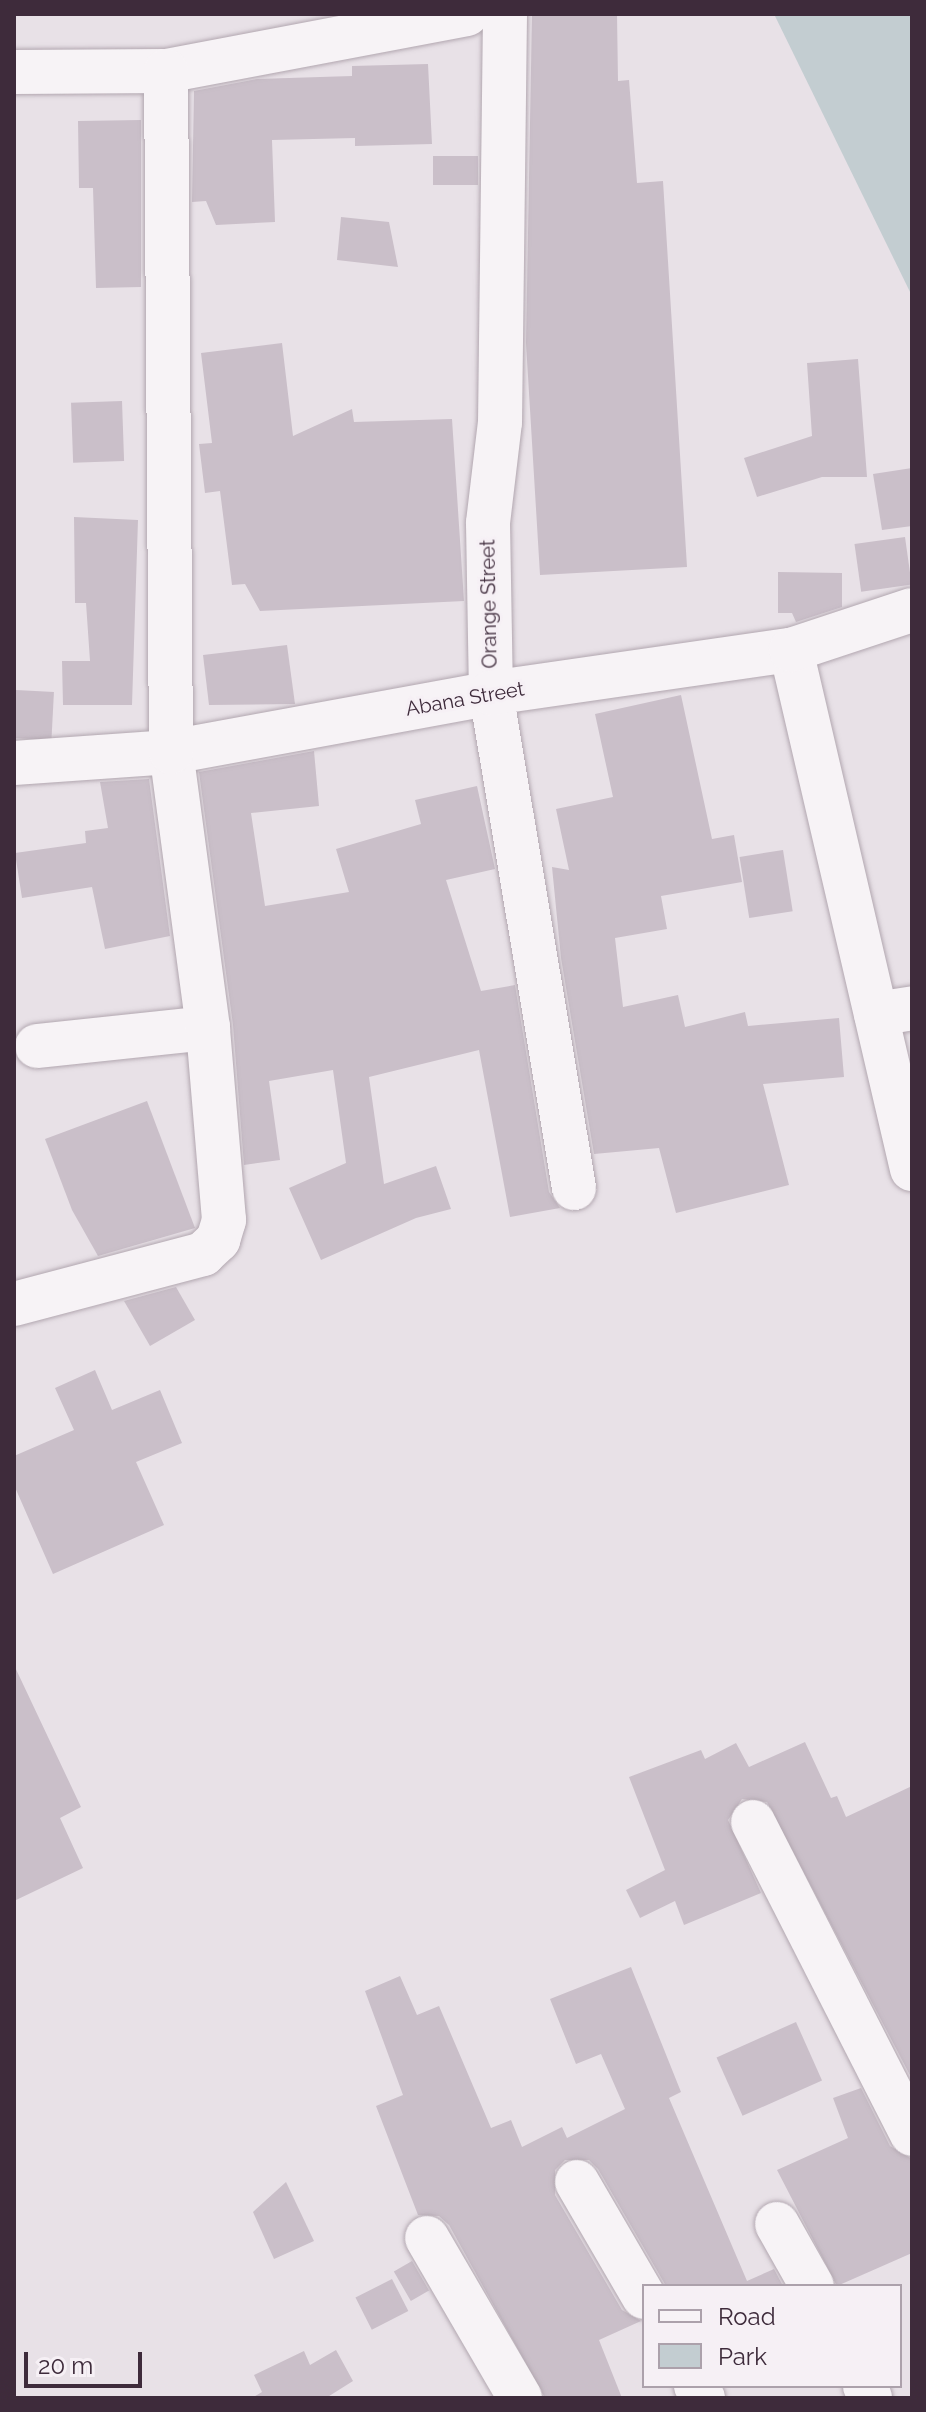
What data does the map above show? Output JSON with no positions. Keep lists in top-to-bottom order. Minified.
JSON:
{"streets":{"street":["Orange Street","Abana Street"]},"crossings":[["Orange Street","Abana Street"]],"legend":["Road","Park"],"scale_bar":"20 m"}
